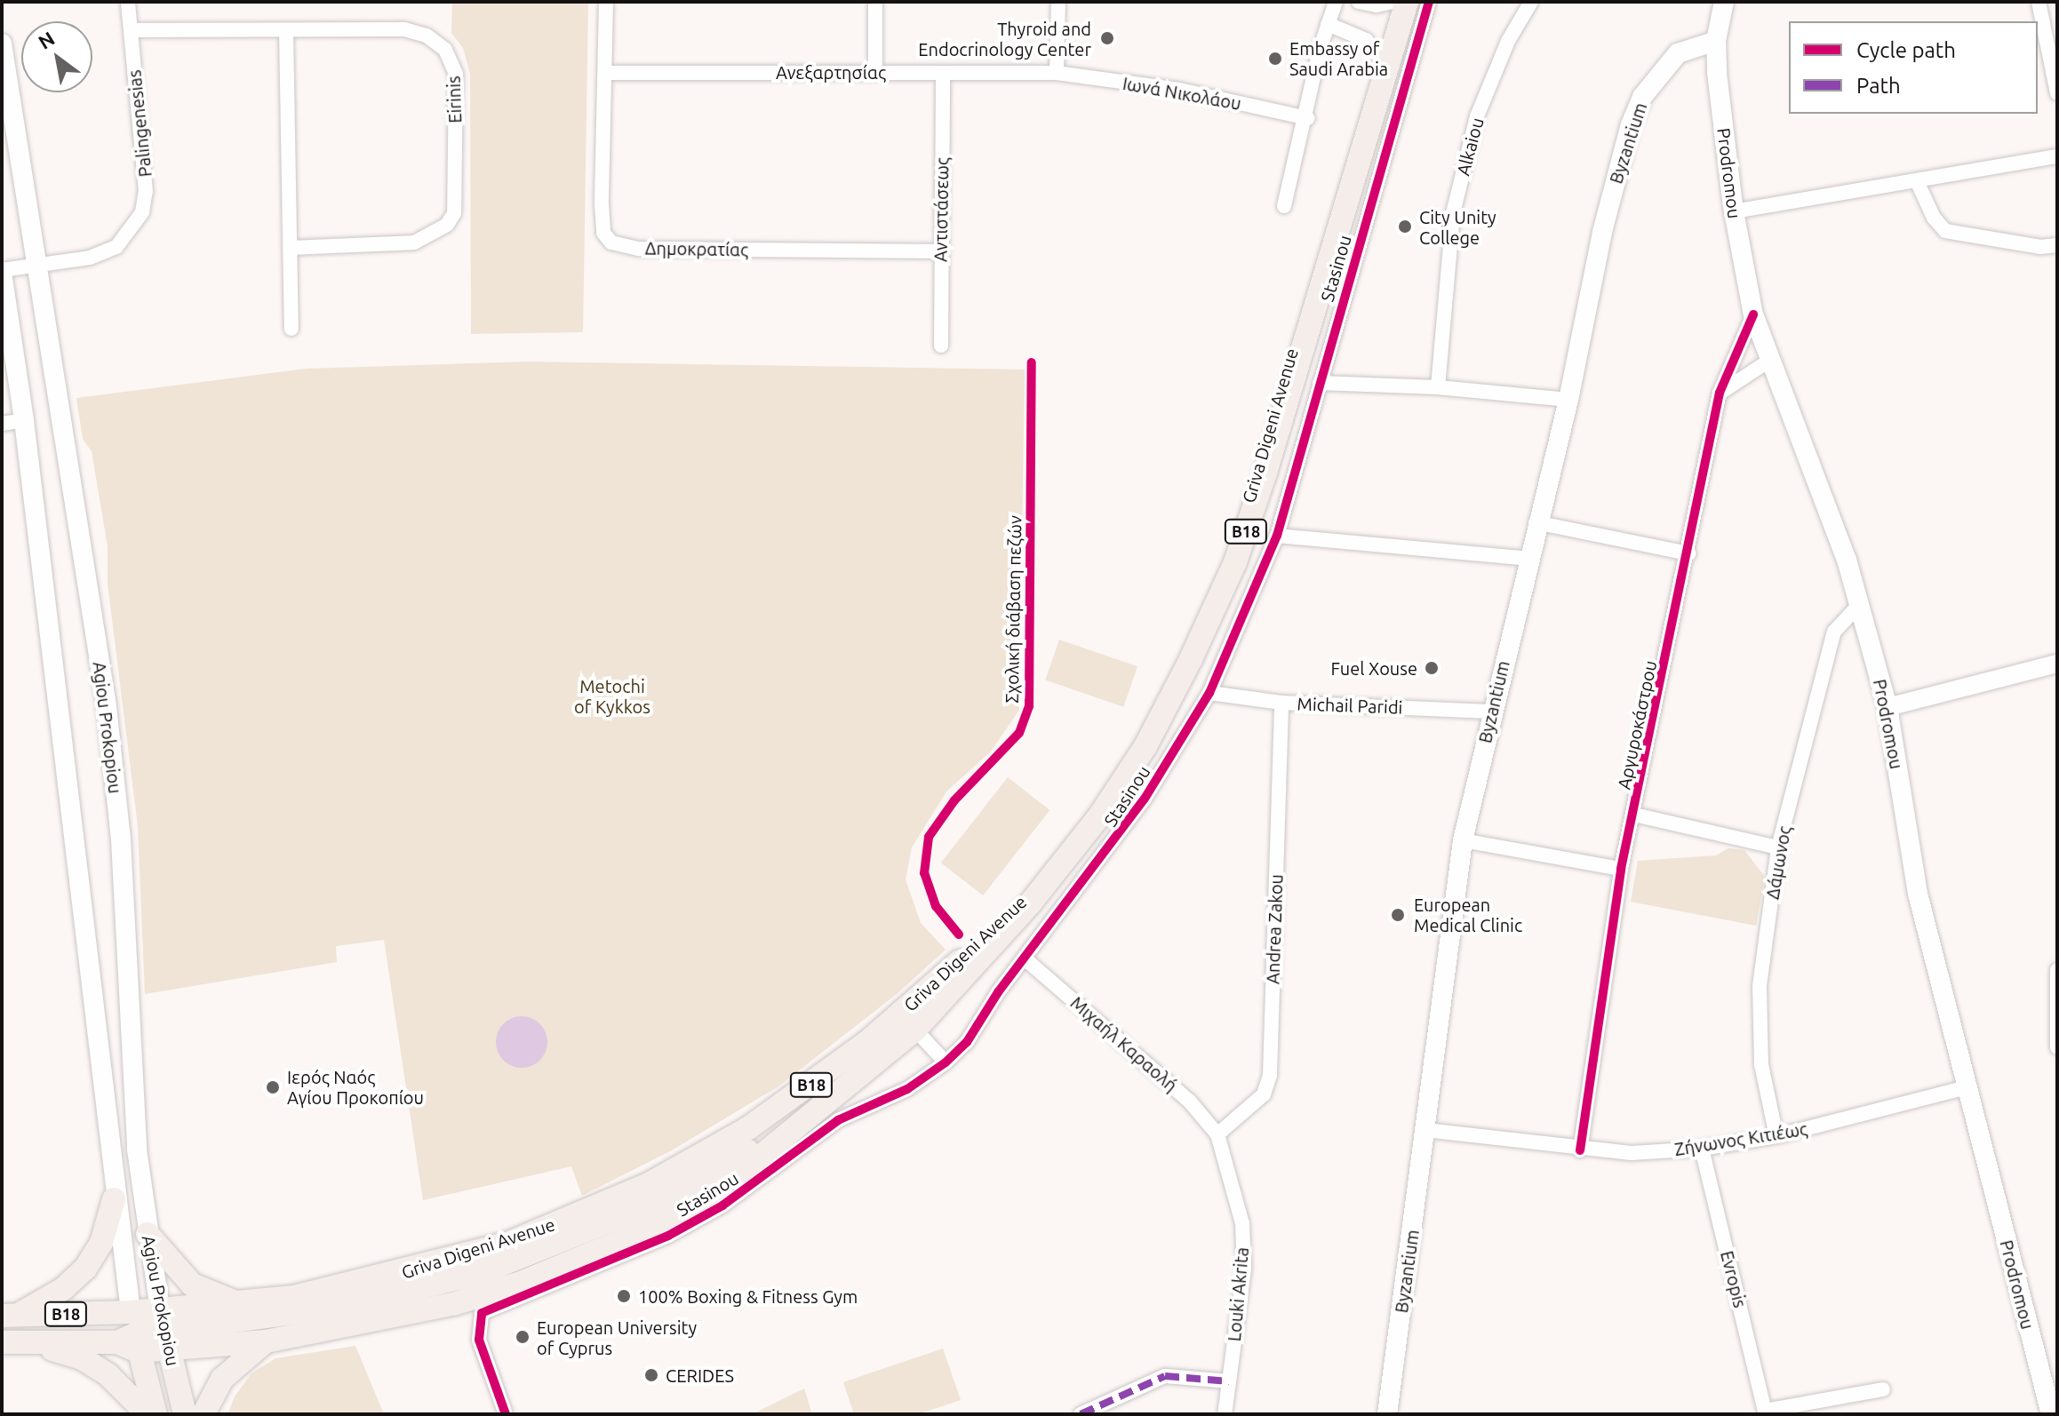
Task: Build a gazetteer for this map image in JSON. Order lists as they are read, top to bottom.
{
  "streets": {
    "main road": [
      "Byzantium",
      "Prodromou",
      "Griva Digeni Avenue",
      "B18",
      "Agiou Prokopiou"
    ],
    "street": [
      "Ανεξαρτησίας",
      "Ιωνά Νικολάου",
      "Eirinis",
      "Palingenesias",
      "Alkaiou",
      "Αντιστάσεως",
      "Δημοκρατίας",
      "Stasinou",
      "Michail Paridi",
      "Αργυροκάστρου",
      "Δάμωνος",
      "Andrea Zakou",
      "Μιχαήλ Καραολή",
      "Ζήνωνος Κιτιέως",
      "Evropis",
      "Louki Akrita"
    ],
    "cycle path": ["Σχολική διάβαση πεζών"]
  },
  "crossings": [
    ["Ανεξαρτησίας", "Ιωνά Νικολάου"],
    ["Ανεξαρτησίας", "Αντιστάσεως"],
    ["Ανεξαρτησίας", "Δημοκρατίας"],
    ["Eirinis", "Palingenesias"],
    ["Palingenesias", "Agiou Prokopiou"],
    ["Byzantium", "Prodromou"],
    ["Byzantium", "Michail Paridi"],
    ["Byzantium", "Ζήνωνος Κιτιέως"],
    ["Prodromou", "Αργυροκάστρου"],
    ["Prodromou", "Δάμωνος"],
    ["Prodromou", "Ζήνωνος Κιτιέως"],
    ["Αντιστάσεως", "Δημοκρατίας"],
    ["Stasinou", "Michail Paridi"],
    ["Stasinou", "Μιχαήλ Καραολή"],
    ["Griva Digeni Avenue", "Agiou Prokopiou"],
    ["Michail Paridi", "Andrea Zakou"],
    ["Αργυροκάστρου", "Ζήνωνος Κιτιέως"],
    ["Δάμωνος", "Ζήνωνος Κιτιέως"],
    ["Andrea Zakou", "Μιχαήλ Καραολή"],
    ["Andrea Zakou", "Louki Akrita"],
    ["Μιχαήλ Καραολή", "Louki Akrita"],
    ["Ζήνωνος Κιτιέως", "Evropis"]
  ],
  "parks": ["Metochi of Kykkos"],
  "places": [
    "Thyroid and Endocrinology Center",
    "Embassy of Saudi Arabia",
    "City Unity College",
    "Fuel Xouse",
    "European Medical Clinic",
    "Ιερός Ναός Αγίου Προκοπίου",
    "100% Boxing & Fitness Gym",
    "European University of Cyprus",
    "CERIDES"
  ],
  "legend": ["Cycle path", "Path"],
  "north": "top left"
}
